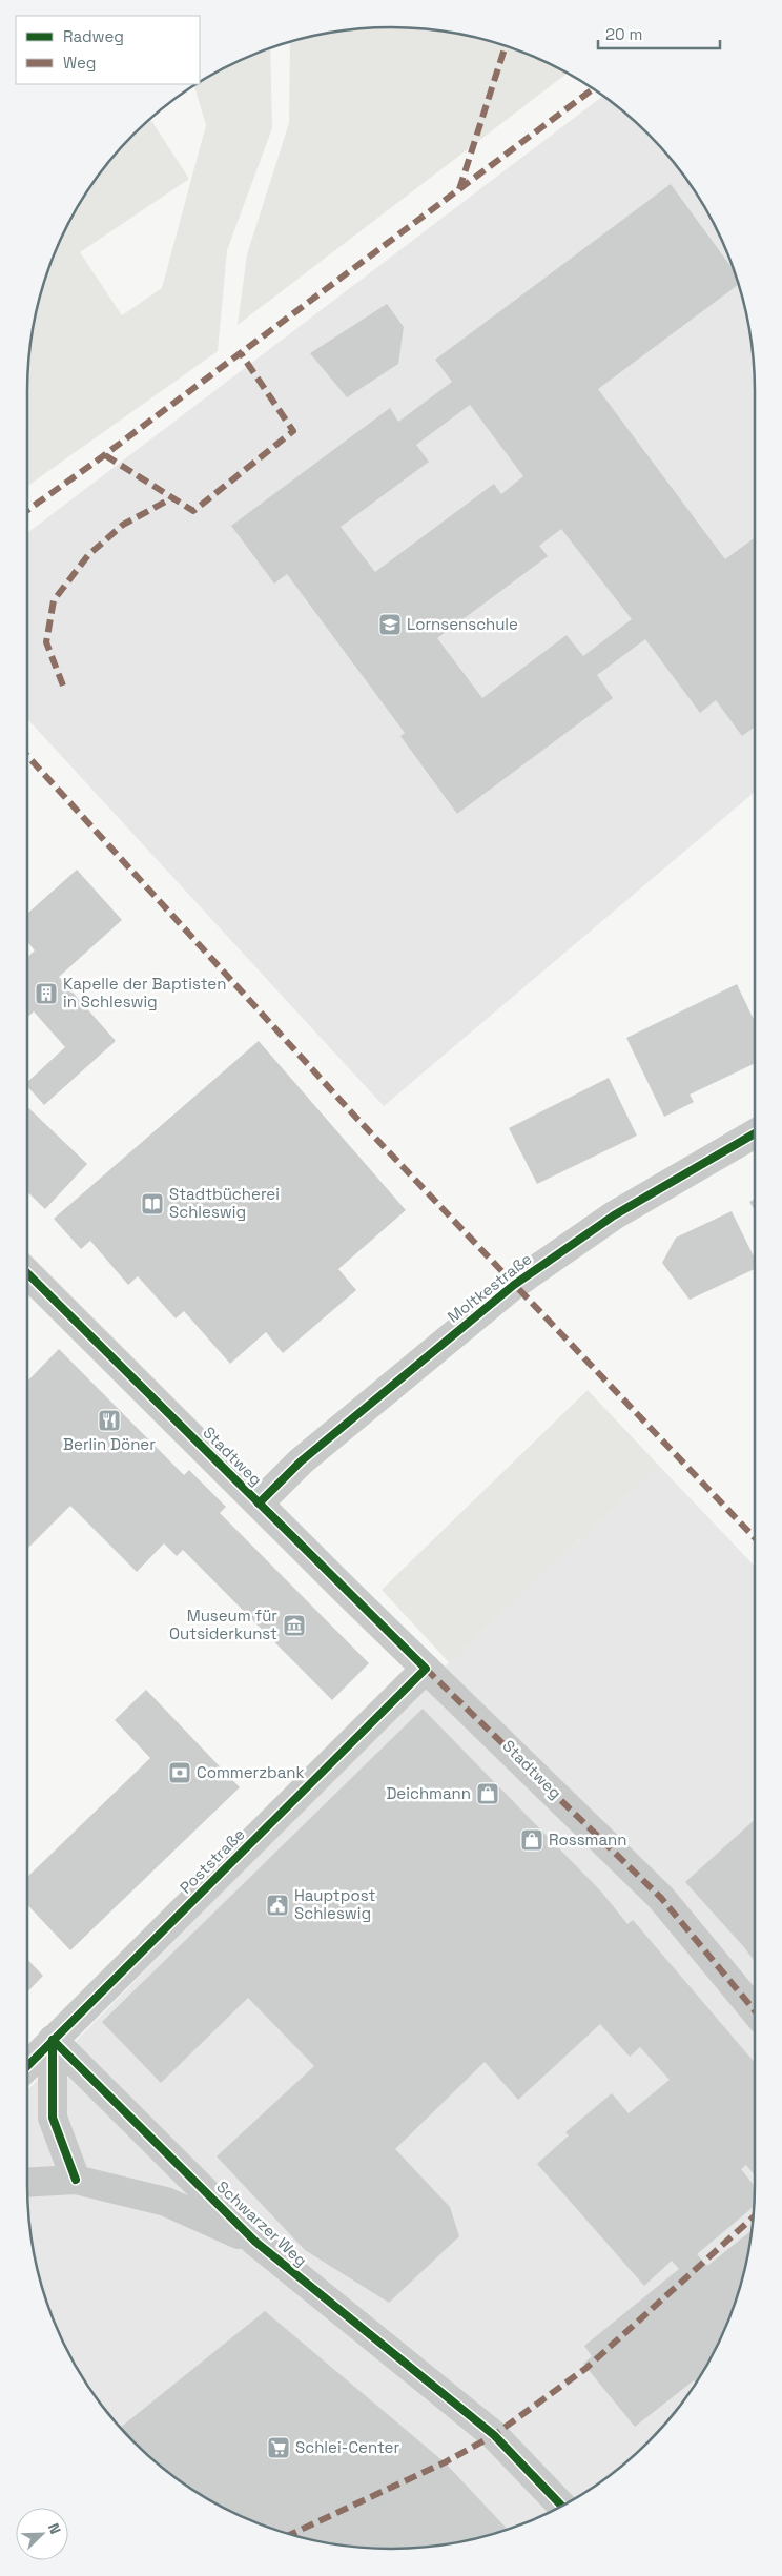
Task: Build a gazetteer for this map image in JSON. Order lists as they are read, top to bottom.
{
  "streets": {
    "street": [
      "Moltkestraße",
      "Stadtweg",
      "Poststraße",
      "Schwarzer Weg"
    ]
  },
  "crossings": [
    ["Moltkestraße", "Stadtweg"],
    ["Stadtweg", "Poststraße"],
    ["Poststraße", "Schwarzer Weg"]
  ],
  "places": {
    "school or university": ["Lornsenschule"],
    "building": ["Kapelle der Baptisten in Schleswig"],
    "library": ["Stadtbücherei Schleswig"],
    "restaurant": ["Berlin Döner"],
    "museum": ["Museum für Outsiderkunst"],
    "bank": ["Commerzbank"],
    "shop": ["Deichmann", "Rossmann"],
    "public building": ["Hauptpost Schleswig"],
    "supermarket": ["Schlei-Center"]
  },
  "legend": ["Radweg", "Weg"],
  "scale_bar": "20 m",
  "north": "top right"
}
